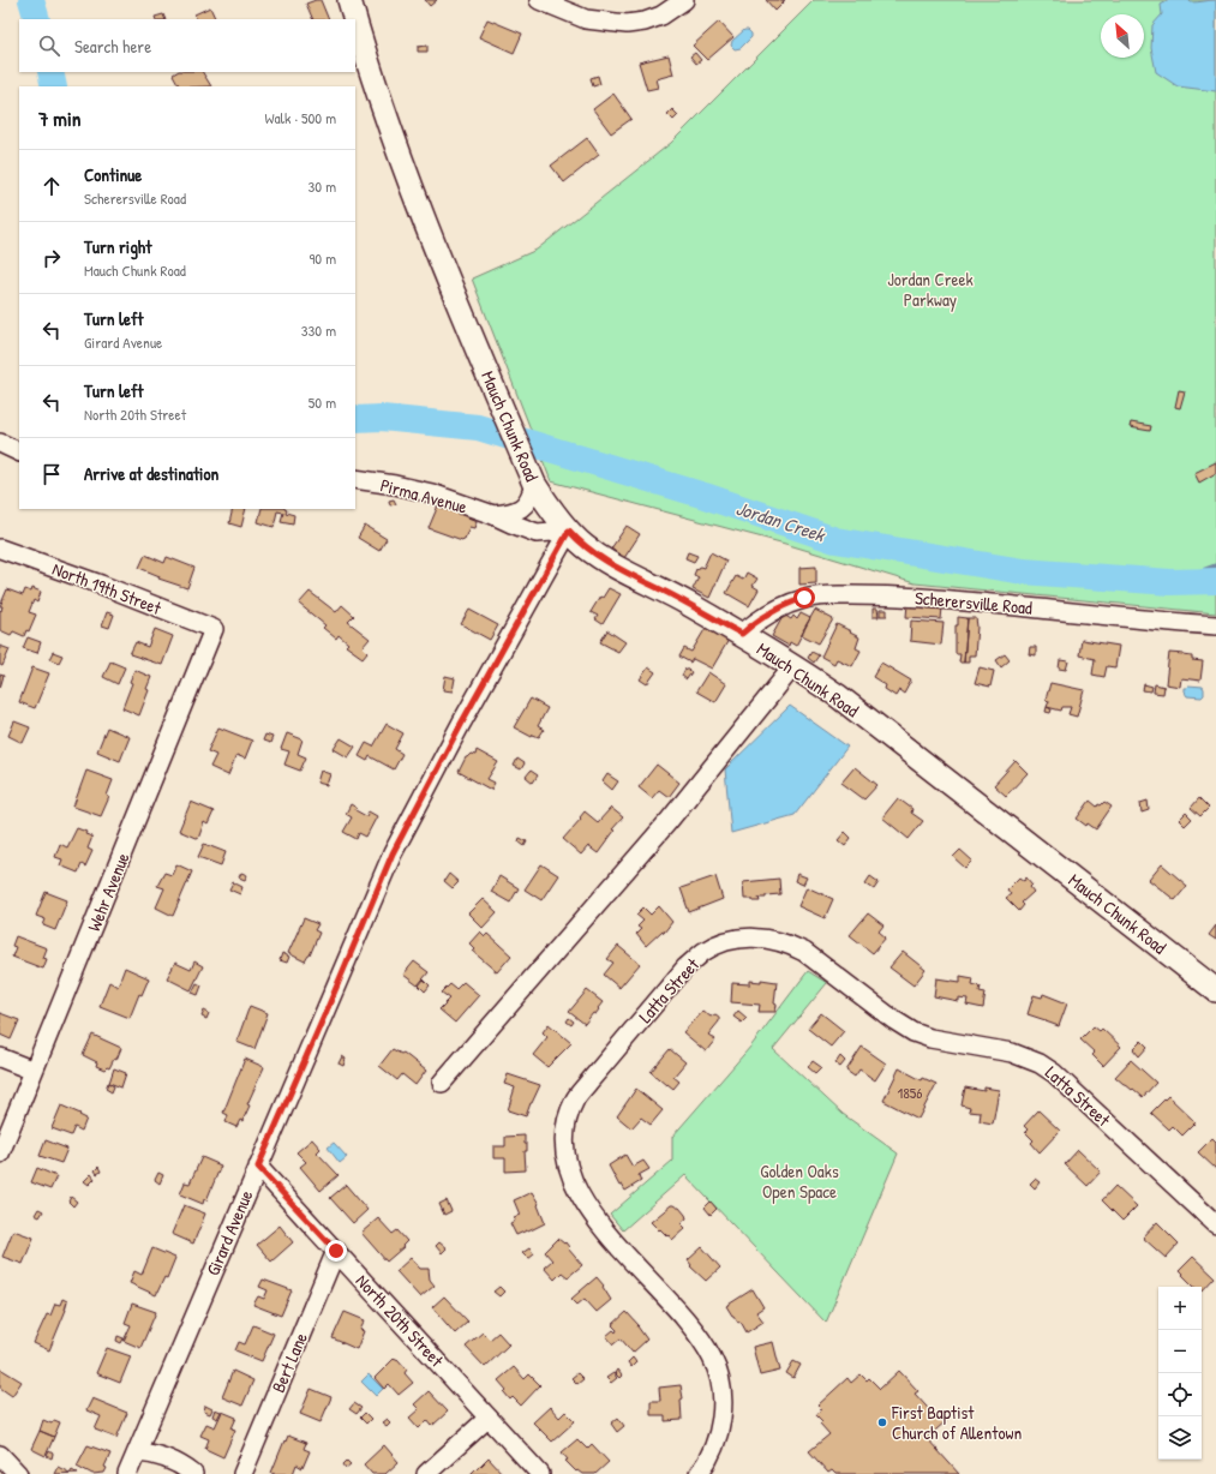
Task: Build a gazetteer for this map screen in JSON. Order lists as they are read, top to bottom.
{
  "streets": {
    "main road": ["Mauch Chunk Road"],
    "street": [
      "Pirma Avenue",
      "North 19th Street",
      "Scherersville Road",
      "Wehr Avenue",
      "Latta Street",
      "Girard Avenue",
      "North 20th Street",
      "Bert Lane"
    ]
  },
  "crossings": [
    ["Mauch Chunk Road", "Pirma Avenue"],
    ["Mauch Chunk Road", "Scherersville Road"],
    ["Mauch Chunk Road", "Girard Avenue"],
    ["Pirma Avenue", "Girard Avenue"],
    ["North 19th Street", "Wehr Avenue"],
    ["Girard Avenue", "North 20th Street"],
    ["North 20th Street", "Bert Lane"]
  ],
  "water": ["Jordan Creek"],
  "parks": ["Jordan Creek Parkway", "Golden Oaks Open Space"],
  "places": ["First Baptist Church of Allentown"],
  "house_numbers": ["1856"],
  "north": "top left",
  "page": {
    "search": "Search here",
    "heading": ["7 min", "Walk · 500 m"],
    "list": [
      ["Continue", "Scherersville Road", "30 m"],
      ["Turn right", "Mauch Chunk Road", "90 m"],
      ["Turn left", "Girard Avenue", "330 m"],
      ["Turn left", "North 20th Street", "50 m"],
      "Arrive at destination"
    ],
    "map_buttons": ["+", "−"]
  }
}
